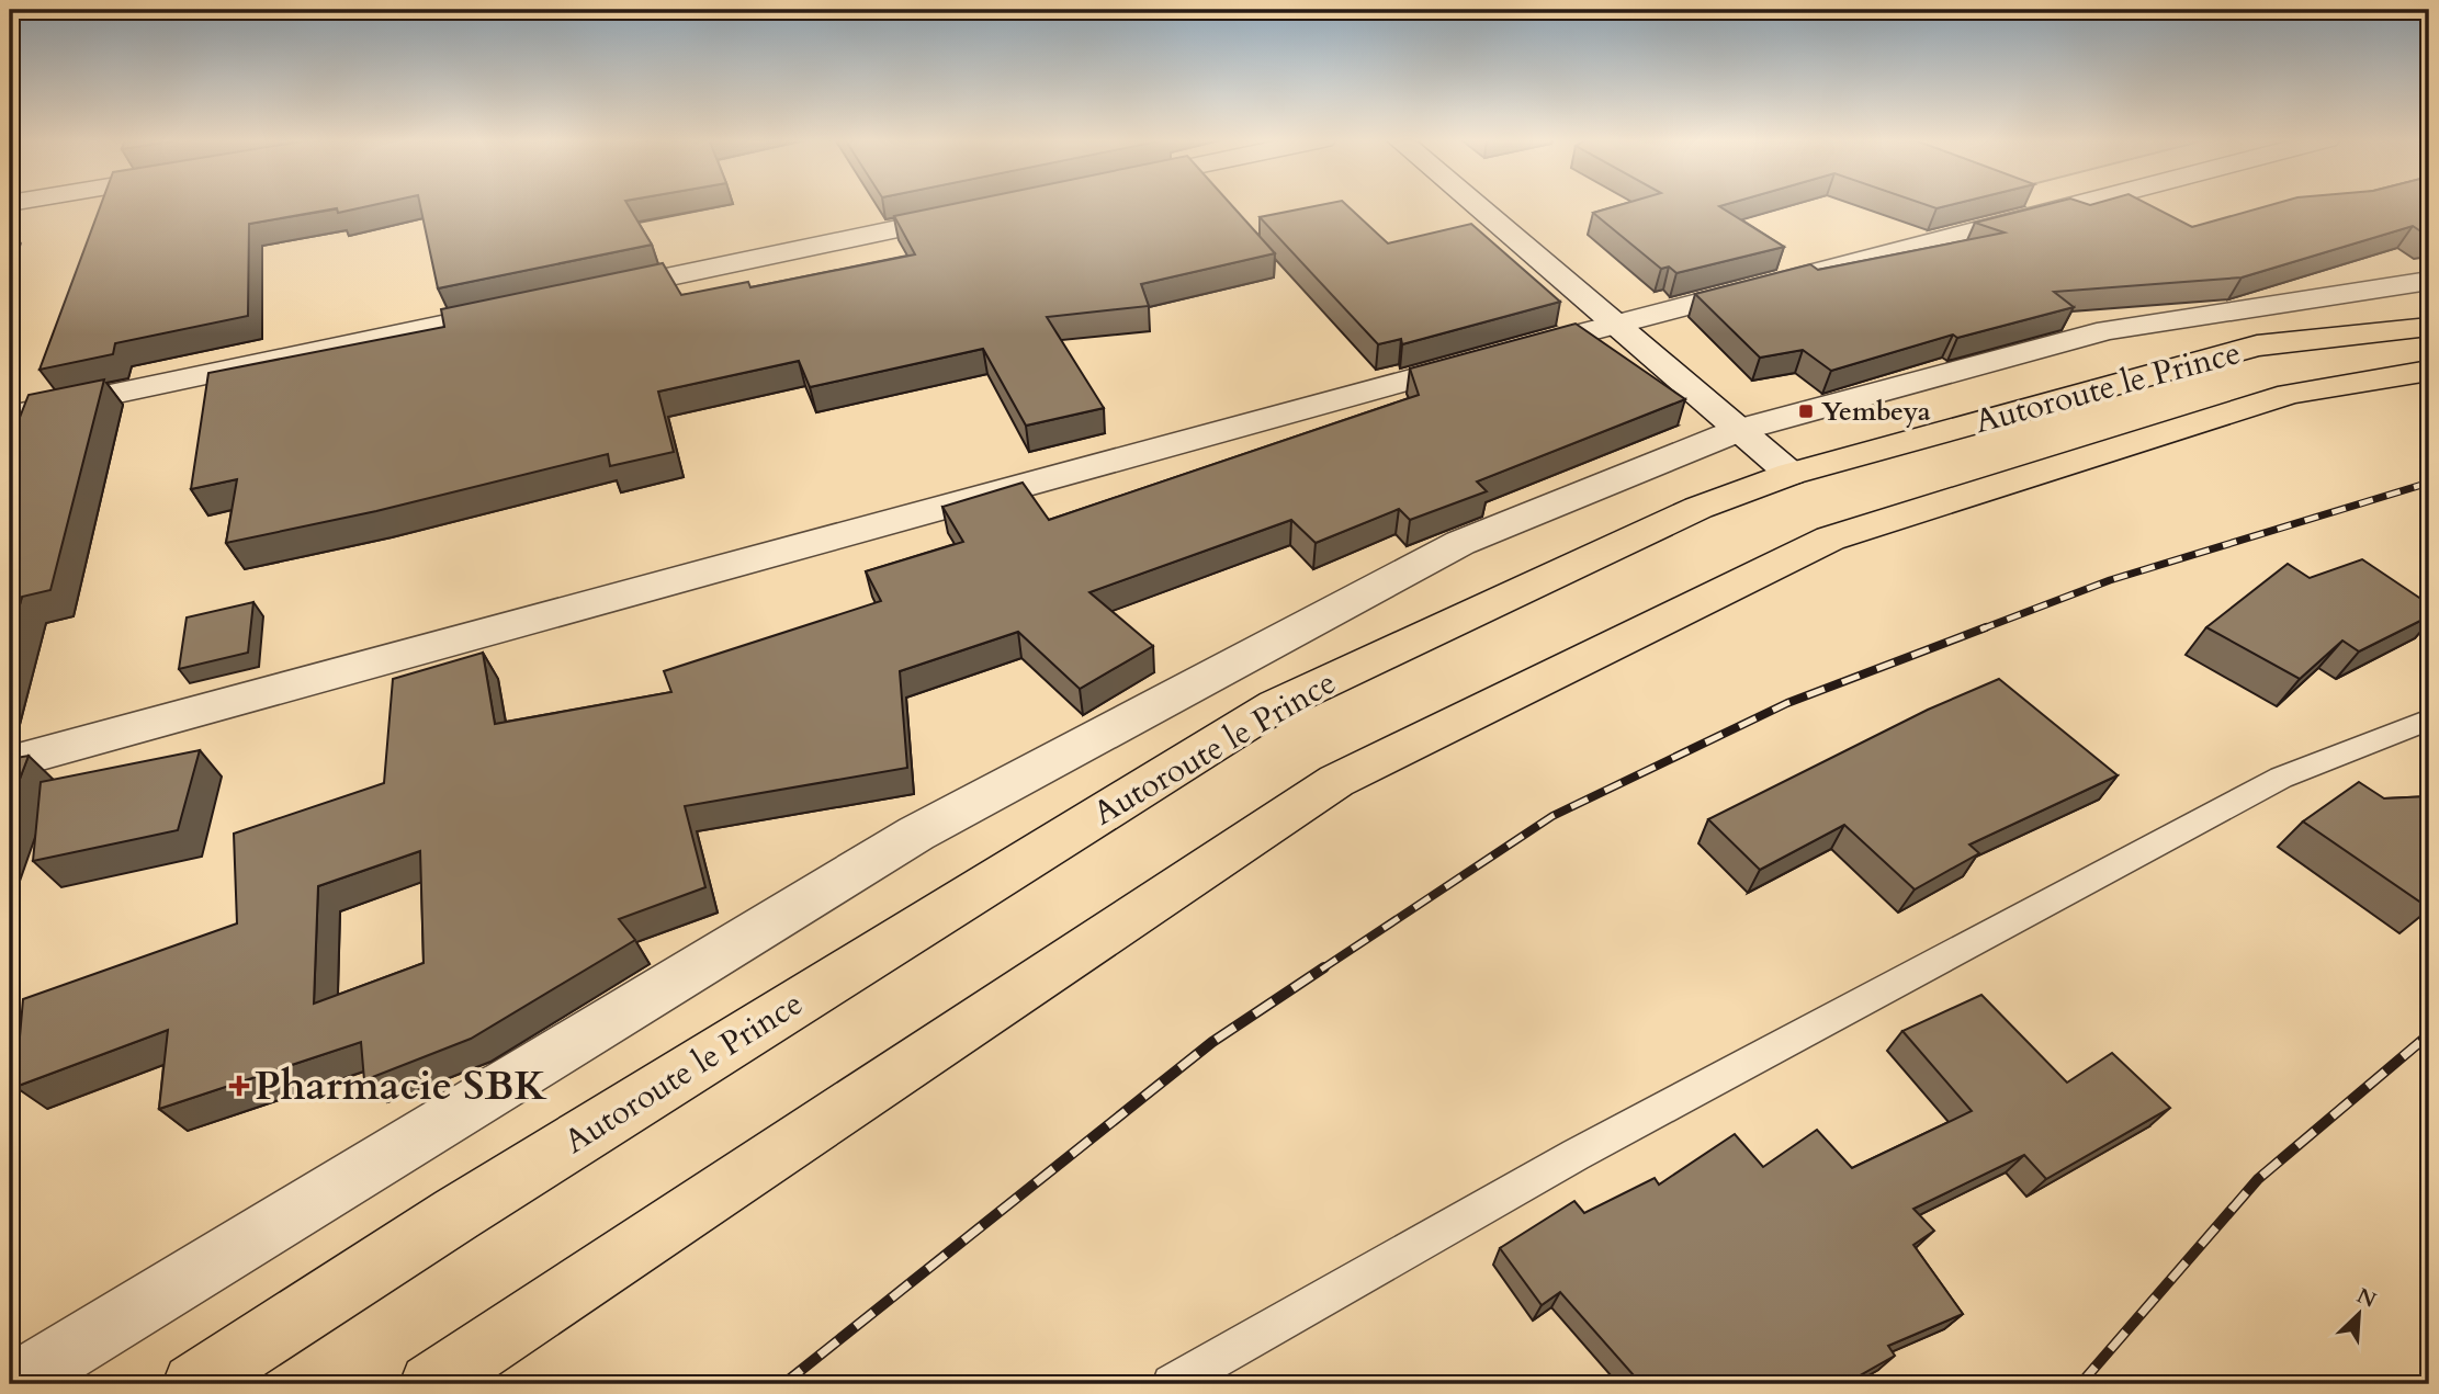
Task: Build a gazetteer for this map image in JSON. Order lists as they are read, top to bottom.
{
  "streets": {
    "main road": ["Autoroute le Prince"]
  },
  "places": {
    "transit": ["Yembeya"],
    "health": ["Pharmacie SBK"]
  },
  "north": "top right"
}
